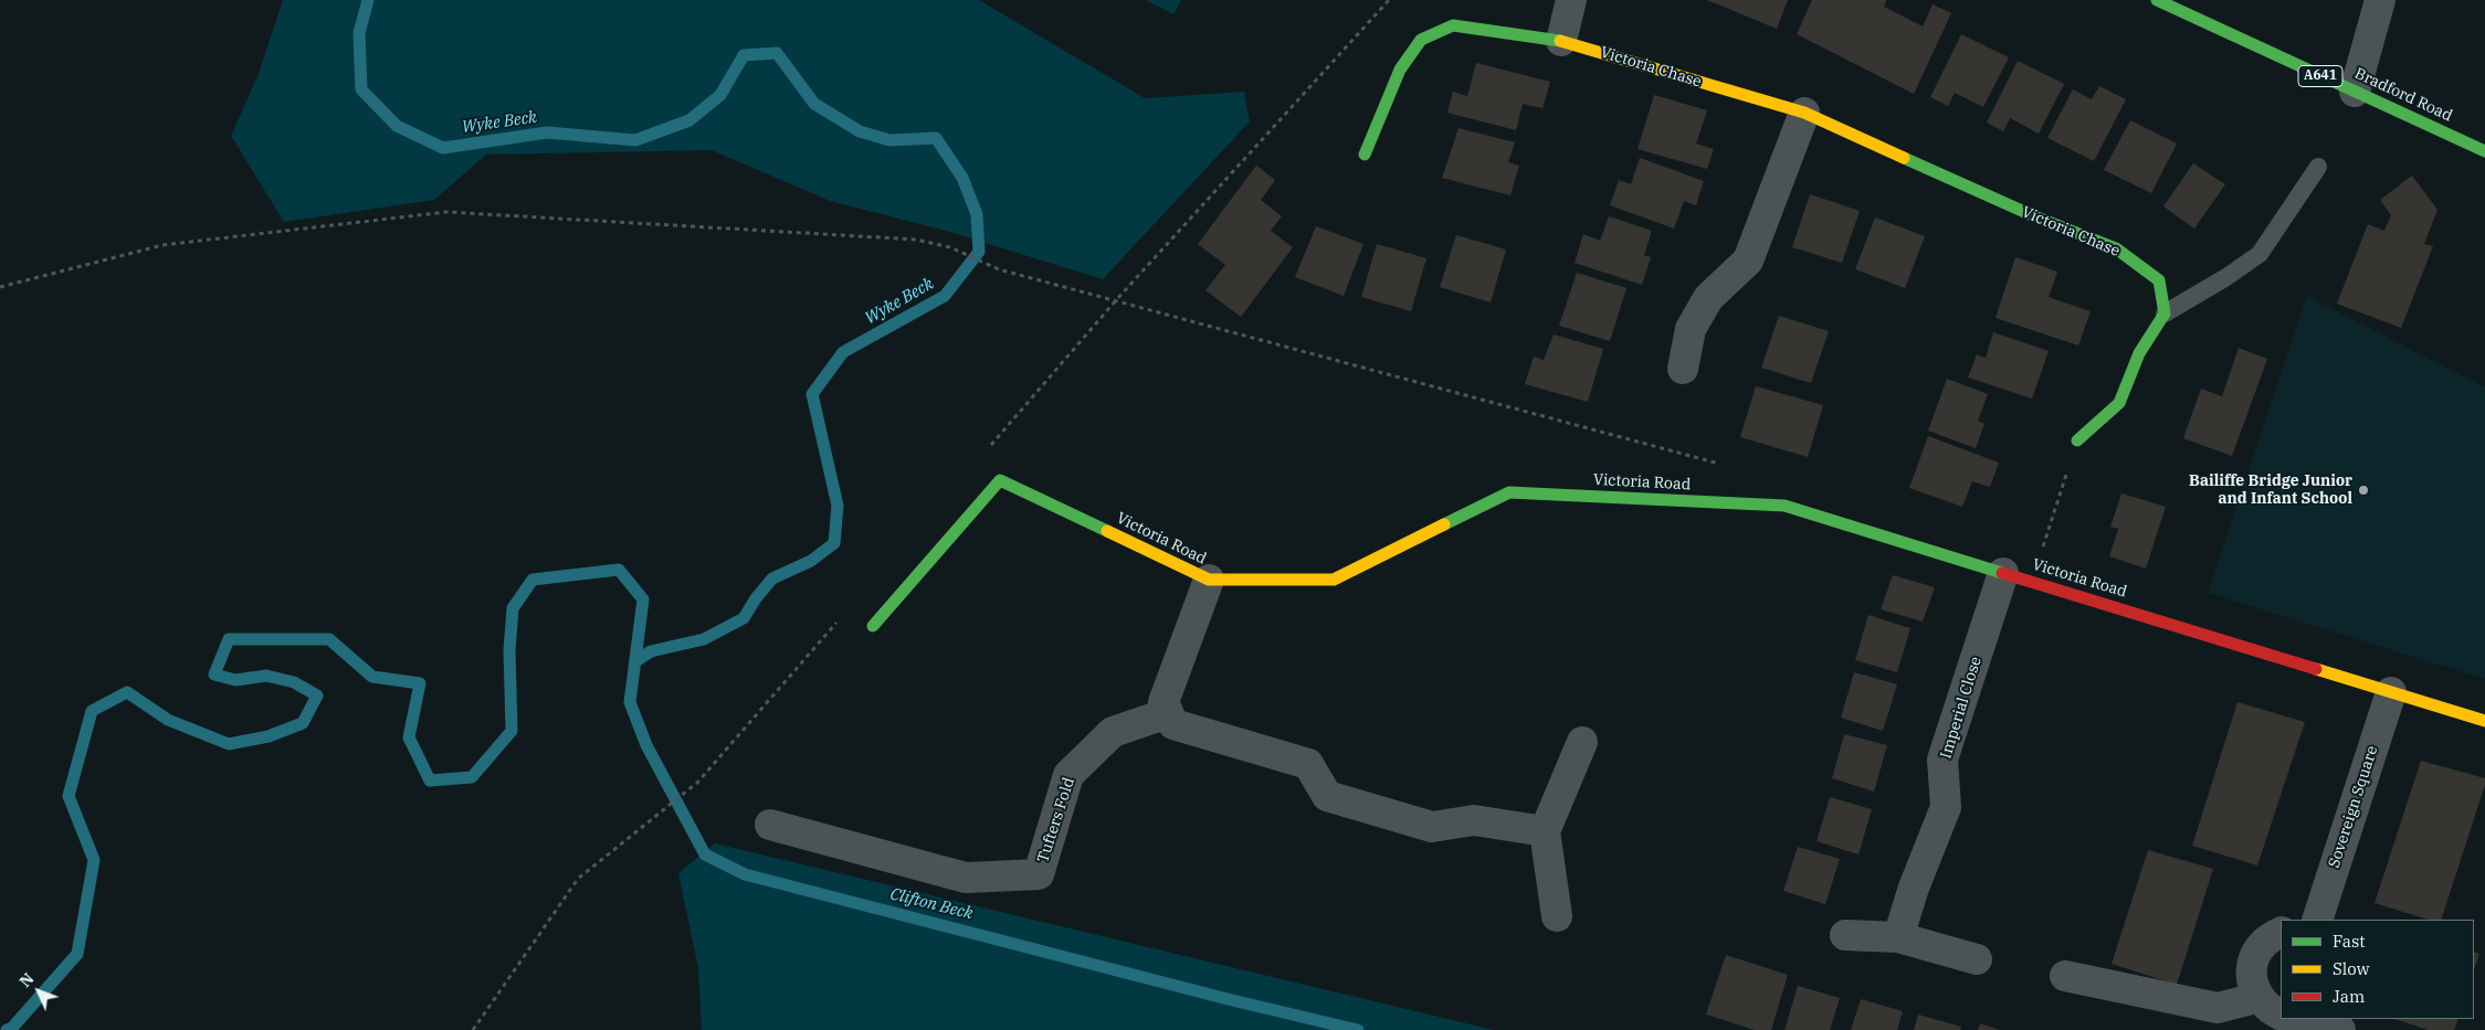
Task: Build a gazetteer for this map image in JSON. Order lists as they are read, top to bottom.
{
  "streets": {
    "street": [
      "Victoria Chase",
      "A641",
      "Bradford Road",
      "Victoria Road",
      "Imperial Close",
      "Sovereign Square",
      "Tufters Fold"
    ]
  },
  "crossings": [
    ["Victoria Road", "Imperial Close"],
    ["Victoria Road", "Sovereign Square"]
  ],
  "water": ["Wyke Beck", "Clifton Beck"],
  "places": ["Bailiffe Bridge Junior and Infant School"],
  "legend": ["Fast", "Slow", "Jam"],
  "north": "top left"
}
